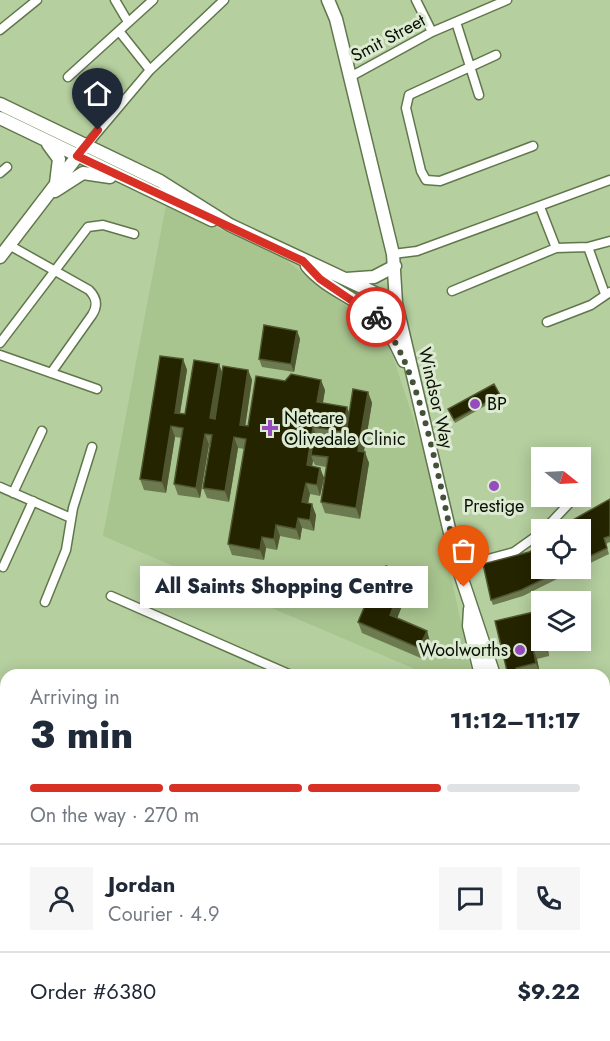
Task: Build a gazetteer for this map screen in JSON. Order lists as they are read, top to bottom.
{
  "streets": {
    "street": ["Smit Street", "Windsor Way"]
  },
  "crossings": [
    ["Smit Street", "Windsor Way"]
  ],
  "places": {
    "other": [
      "BP",
      "Prestige",
      "All Saints Shopping Centre",
      "Woolworths"
    ],
    "health": ["Netcare Olivedale Clinic"]
  },
  "north": "right",
  "page": {
    "bubble": "All Saints Shopping Centre",
    "heading": ["3 min", "Arriving in", "11:12–11:17"],
    "panel": [
      "Jordan",
      "Courier · 4.9",
      "Order #6380",
      "$9.22"
    ],
    "bar": "On the way · 270 m"
  }
}
